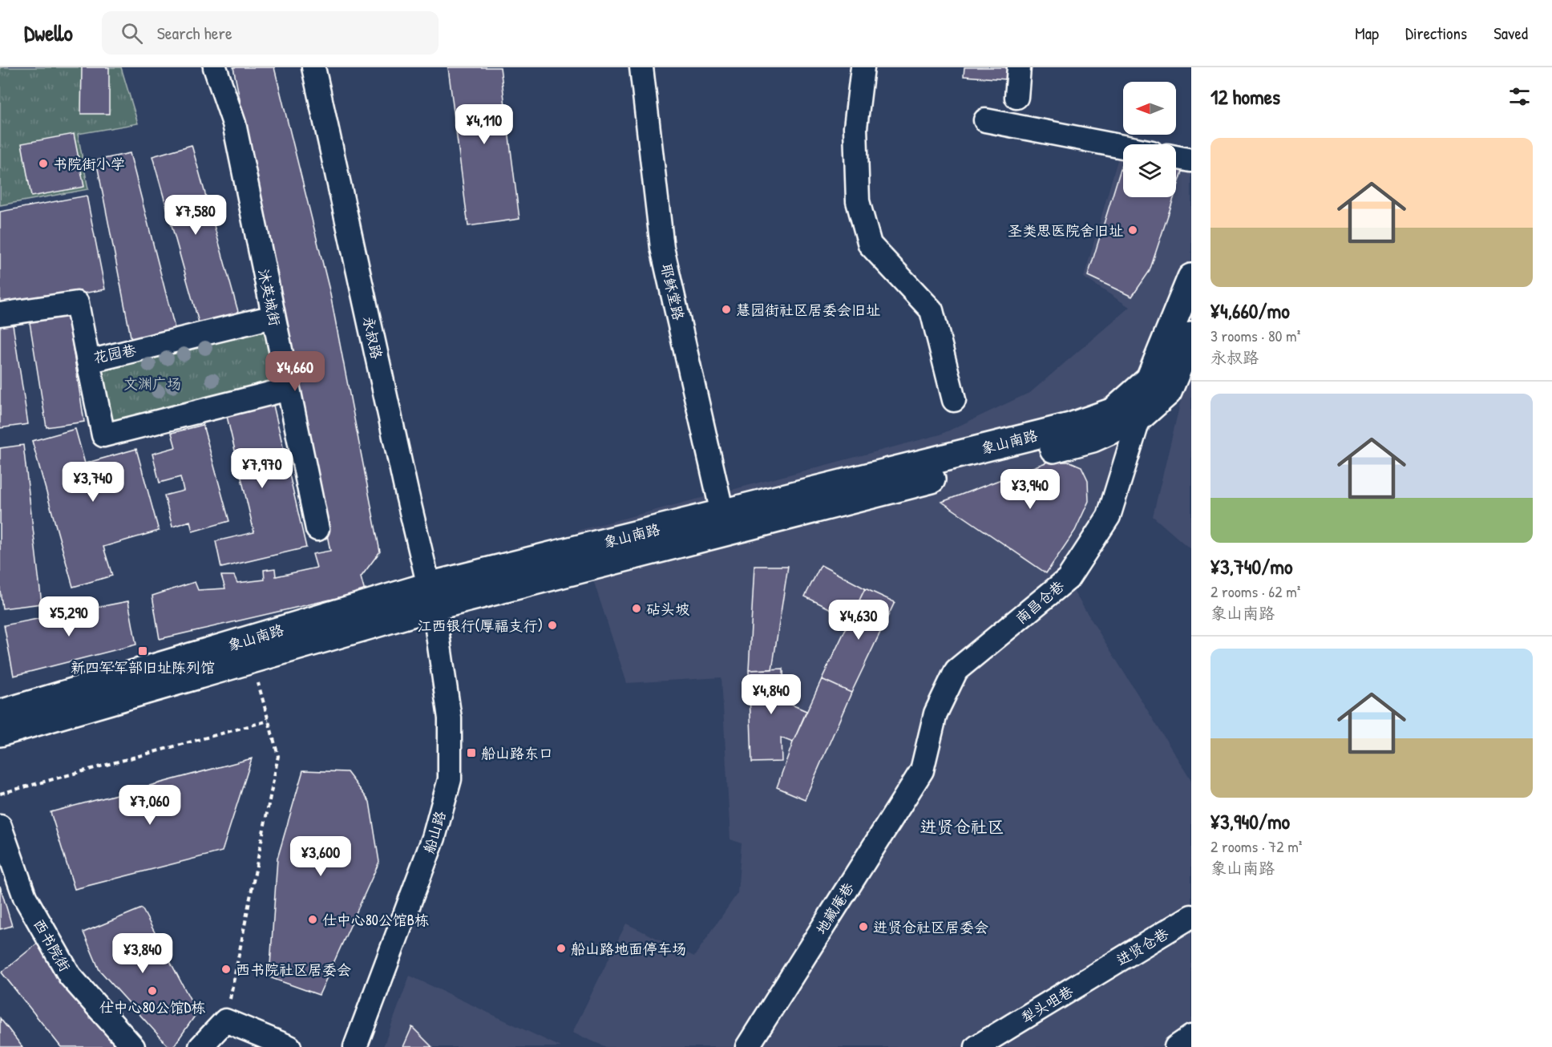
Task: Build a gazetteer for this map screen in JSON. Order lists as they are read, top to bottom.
{
  "streets": {
    "main road": ["象山南路"],
    "street": [
      "耶稣堂路",
      "沐英城街",
      "永叔路",
      "花园巷",
      "南昌仓巷",
      "船山路",
      "地藏庵巷",
      "西书院街",
      "进贤仓巷",
      "犁头咀巷"
    ]
  },
  "crossings": [
    ["耶稣堂路", "象山南路"],
    ["沐英城街", "花园巷"],
    ["永叔路", "象山南路"],
    ["永叔路", "船山路"],
    ["象山南路", "南昌仓巷"],
    ["象山南路", "船山路"],
    ["南昌仓巷", "地藏庵巷"],
    ["进贤仓巷", "犁头咀巷"]
  ],
  "districts": ["进贤仓社区"],
  "parks": ["文渊广场"],
  "places": {
    "other": [
      "书院街小学",
      "圣类思医院舍旧址",
      "慧园街社区居委会旧址",
      "砧头坡",
      "江西银行(厚福支行)",
      "仕中心80公馆B栋",
      "进贤仓社区居委会",
      "船山路地面停车场",
      "西书院社区居委会",
      "仕中心80公馆D栋"
    ],
    "transit": ["新四军军部旧址陈列馆", "船山路东口"]
  },
  "north": "left",
  "page": {
    "header": "Dwello",
    "search": "Search here",
    "nav": ["Map", "Directions", "Saved"],
    "heading": "12 homes",
    "price": [
      "¥4,110",
      "¥7,580",
      "¥4,660",
      "¥7,970",
      "¥3,740",
      "¥3,940",
      "¥5,290",
      "¥4,630",
      "¥4,840",
      "¥7,060",
      "¥3,600",
      "¥3,840"
    ],
    "list": [
      {
        "name": "¥4,660/mo",
        "note": "3 rooms · 80 m² · 永叔路"
      },
      {
        "name": "¥3,740/mo",
        "note": "2 rooms · 62 m² · 象山南路"
      },
      {
        "name": "¥3,940/mo",
        "note": "2 rooms · 72 m² · 象山南路"
      }
    ]
  }
}
